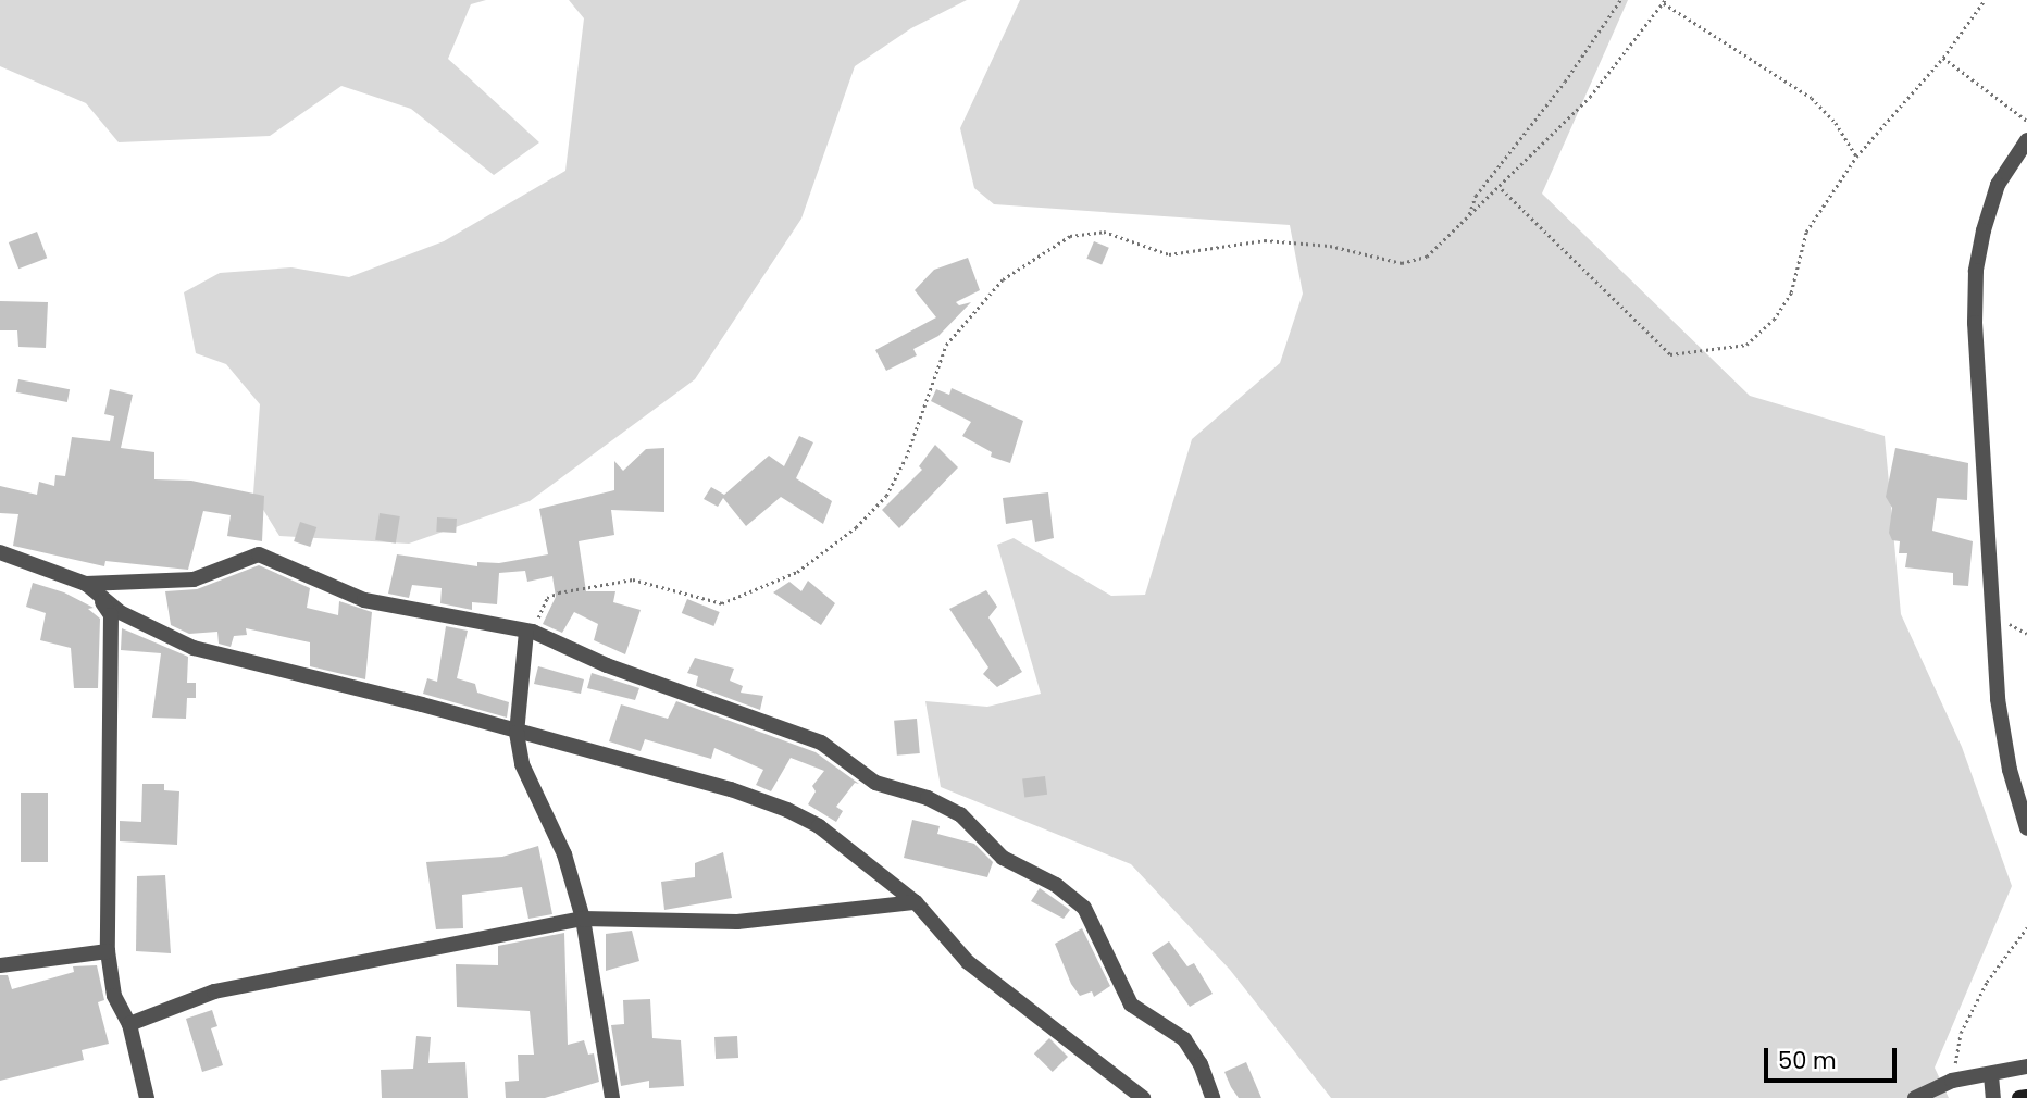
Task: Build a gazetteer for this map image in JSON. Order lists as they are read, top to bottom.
{
  "scale_bar": "50 m"
}
